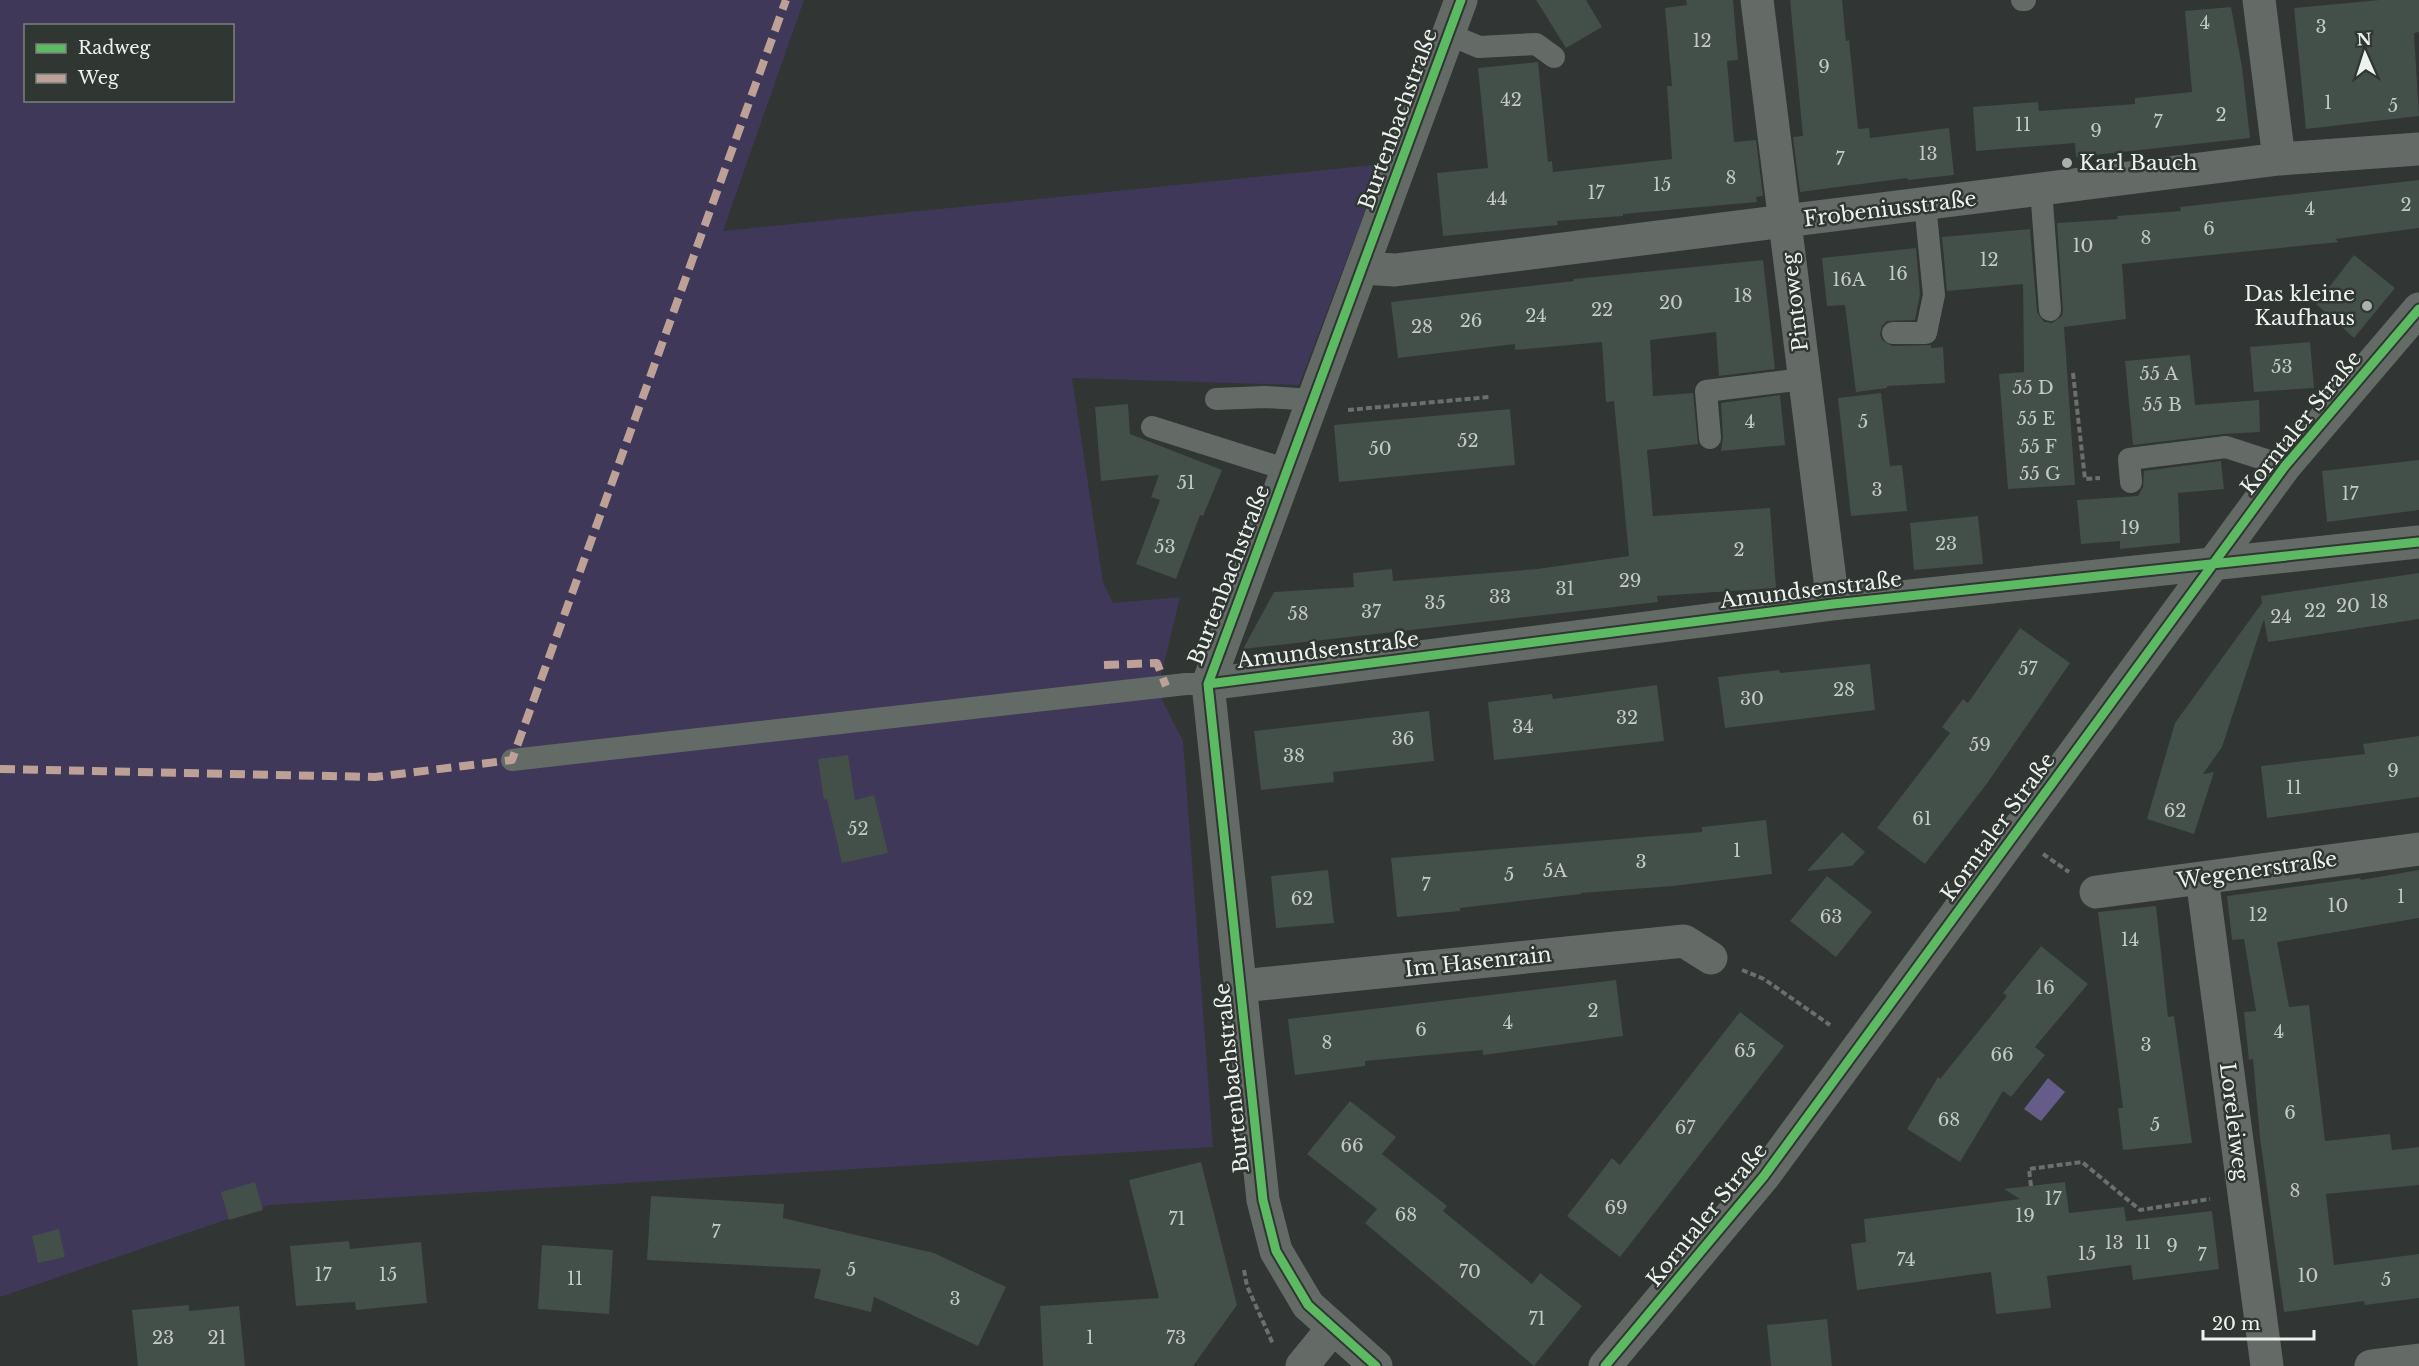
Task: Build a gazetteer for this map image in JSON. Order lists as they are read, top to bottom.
{
  "streets": {
    "street": [
      "Burtenbachstraße",
      "Frobeniusstraße",
      "Pintoweg",
      "Korntaler Straße",
      "Amundsenstraße",
      "Wegenerstraße",
      "Im Hasenrain",
      "Loreleiweg"
    ]
  },
  "crossings": [
    ["Burtenbachstraße", "Frobeniusstraße"],
    ["Burtenbachstraße", "Amundsenstraße"],
    ["Burtenbachstraße", "Im Hasenrain"],
    ["Frobeniusstraße", "Pintoweg"],
    ["Pintoweg", "Amundsenstraße"],
    ["Korntaler Straße", "Amundsenstraße"],
    ["Wegenerstraße", "Loreleiweg"]
  ],
  "places": ["Karl Bauch", "Das kleine Kaufhaus"],
  "house_numbers": [
    "4",
    "3",
    "12",
    "9",
    "42",
    "1",
    "5",
    "2",
    "7",
    "11",
    "9",
    "13",
    "7",
    "8",
    "15",
    "17",
    "44",
    "2",
    "4",
    "6",
    "8",
    "10",
    "12",
    "16",
    "16A",
    "18",
    "20",
    "22",
    "24",
    "26",
    "28",
    "53",
    "55 A",
    "55 D",
    "55 B",
    "55 E",
    "4",
    "5",
    "52",
    "55 F",
    "50",
    "55 G",
    "51",
    "3",
    "17",
    "19",
    "23",
    "53",
    "2",
    "29",
    "31",
    "33",
    "18",
    "35",
    "20",
    "22",
    "37",
    "58",
    "24",
    "57",
    "28",
    "30",
    "32",
    "34",
    "36",
    "59",
    "38",
    "9",
    "11",
    "62",
    "61",
    "52",
    "1",
    "3",
    "5A",
    "5",
    "7",
    "1",
    "62",
    "10",
    "12",
    "63",
    "14",
    "16",
    "2",
    "4",
    "6",
    "4",
    "8",
    "3",
    "65",
    "66",
    "6",
    "68",
    "5",
    "67",
    "66",
    "8",
    "17",
    "69",
    "68",
    "19",
    "71",
    "7",
    "13",
    "11",
    "9",
    "15",
    "7",
    "74",
    "5",
    "70",
    "17",
    "15",
    "10",
    "11",
    "5",
    "3",
    "71",
    "23",
    "21",
    "1",
    "73"
  ],
  "legend": ["Radweg", "Weg"],
  "scale_bar": "20 m",
  "north": "top"
}
